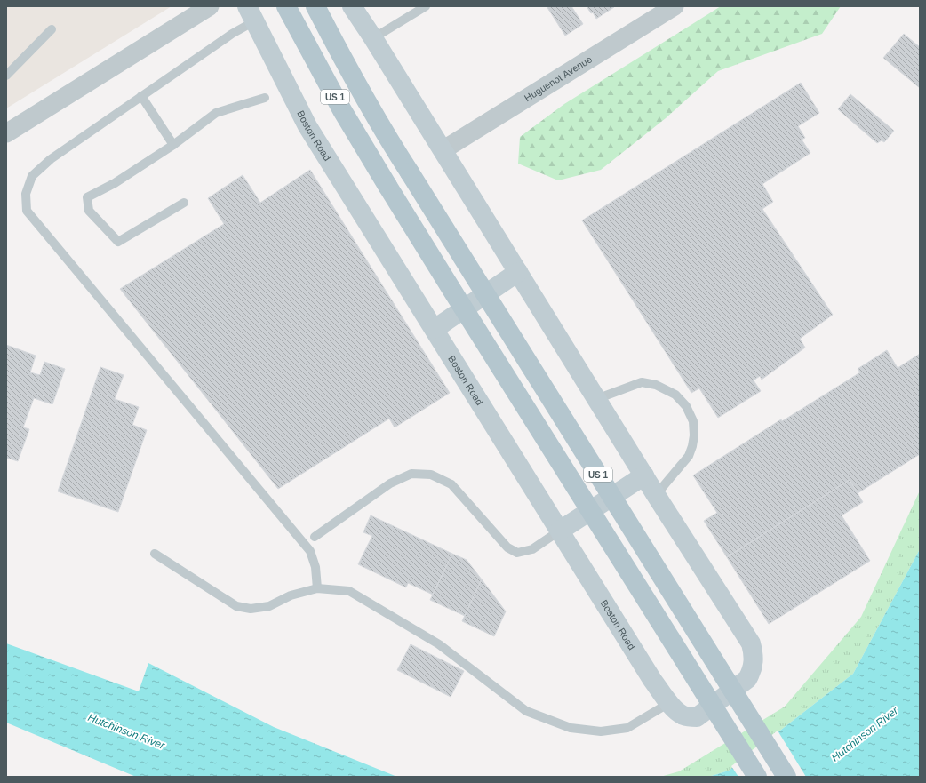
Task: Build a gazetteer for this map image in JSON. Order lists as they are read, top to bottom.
{
  "streets": {
    "main road": ["US 1"],
    "street": ["Huguenot Avenue", "Boston Road"]
  },
  "crossings": [
    ["Huguenot Avenue", "Boston Road"]
  ],
  "water": ["Hutchinson River"]
}
